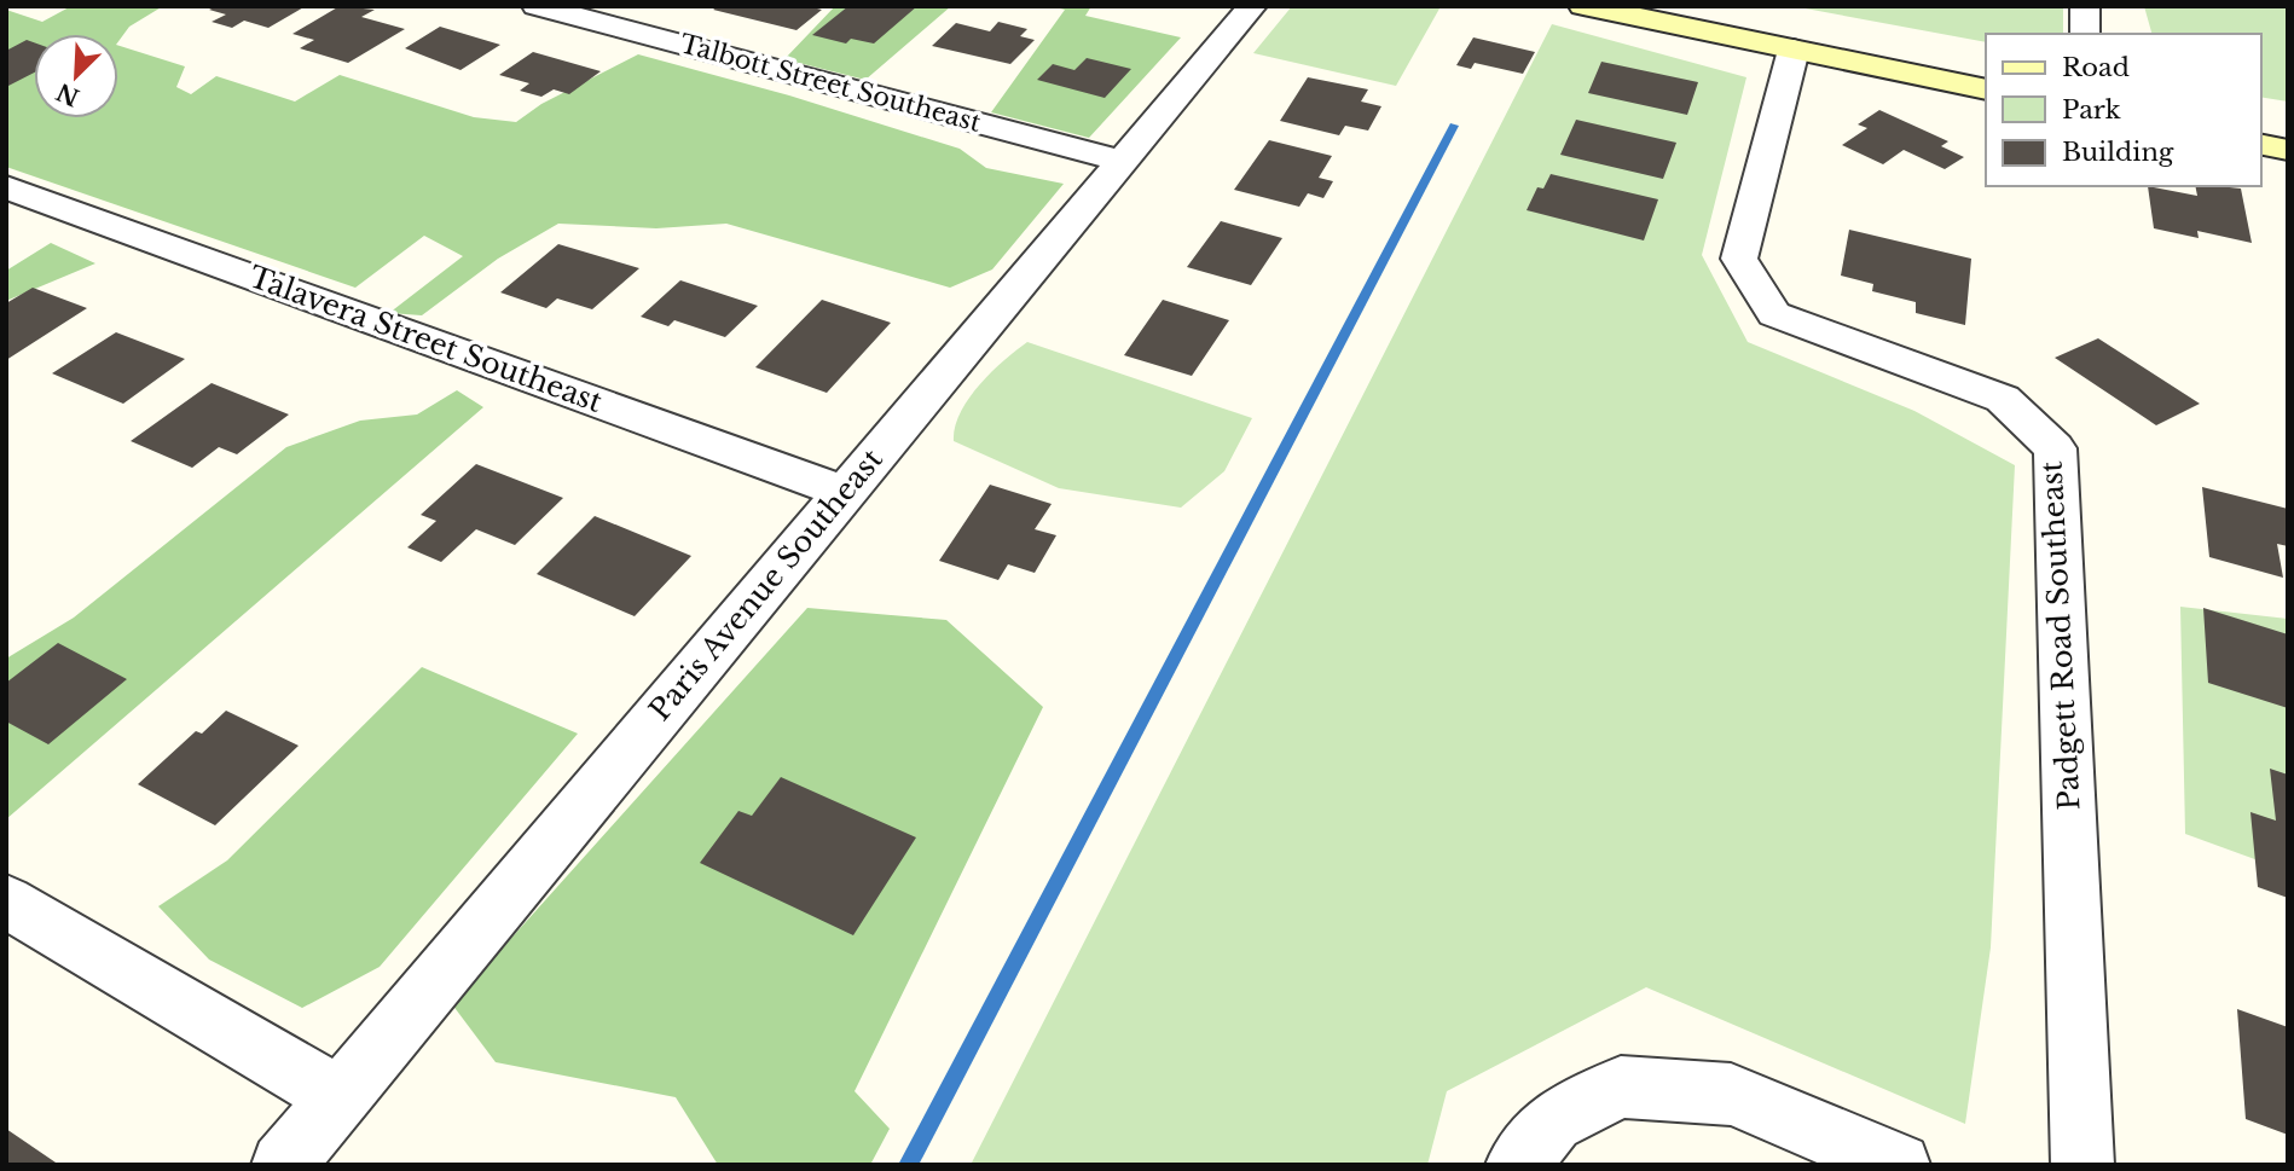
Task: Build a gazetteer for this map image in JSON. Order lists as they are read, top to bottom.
{
  "streets": {
    "street": [
      "Talbott Street Southeast",
      "Talavera Street Southeast",
      "Paris Avenue Southeast",
      "Padgett Road Southeast"
    ]
  },
  "crossings": [
    ["Talbott Street Southeast", "Paris Avenue Southeast"],
    ["Talavera Street Southeast", "Paris Avenue Southeast"]
  ],
  "legend": ["Road", "Park", "Building"],
  "north": "bottom left"
}
